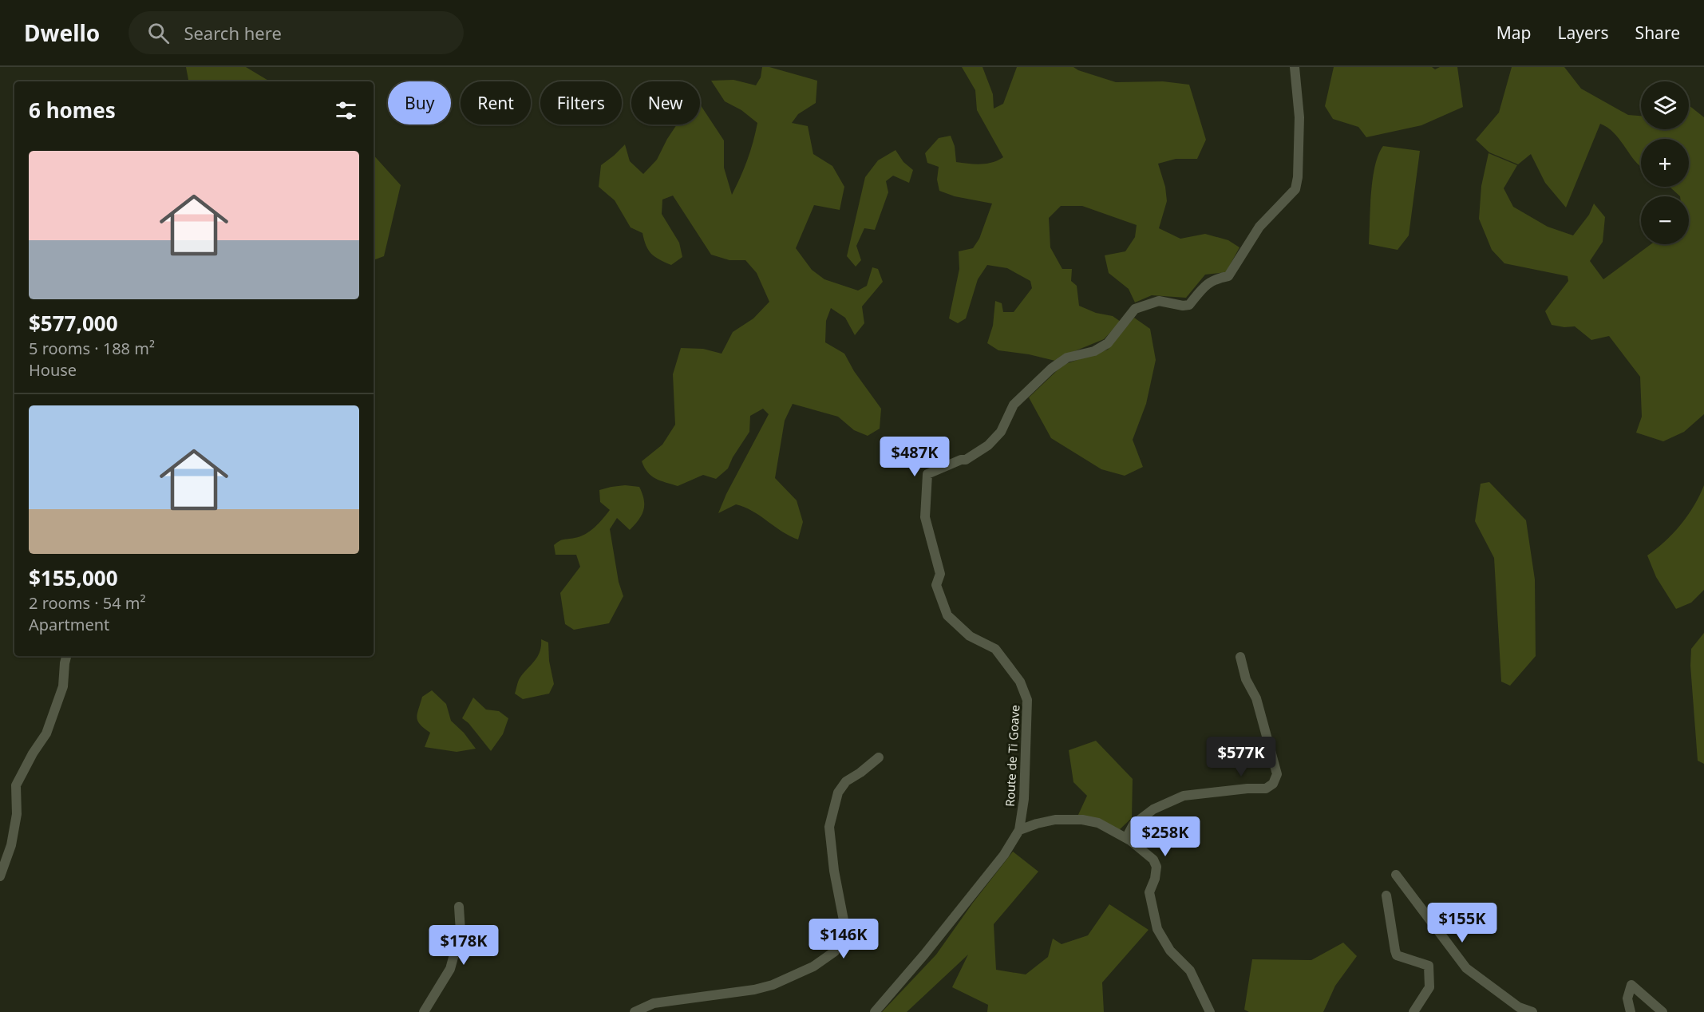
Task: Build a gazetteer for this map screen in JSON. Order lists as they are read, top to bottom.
{
  "streets": {
    "street": ["Route de Ti Goave"]
  },
  "page": {
    "header": "Dwello",
    "search": "Search here",
    "nav": ["Map", "Layers", "Share"],
    "map_buttons": ["+", "−"],
    "chip": [
      "Buy",
      "Rent",
      "Filters",
      "New"
    ],
    "heading": "6 homes",
    "list": [
      {
        "name": "$577,000",
        "note": "5 rooms · 188 m² · House"
      },
      {
        "name": "$155,000",
        "note": "2 rooms · 54 m² · Apartment"
      }
    ],
    "price": [
      "$487K",
      "$577K",
      "$258K",
      "$155K",
      "$146K",
      "$178K"
    ]
  }
}
